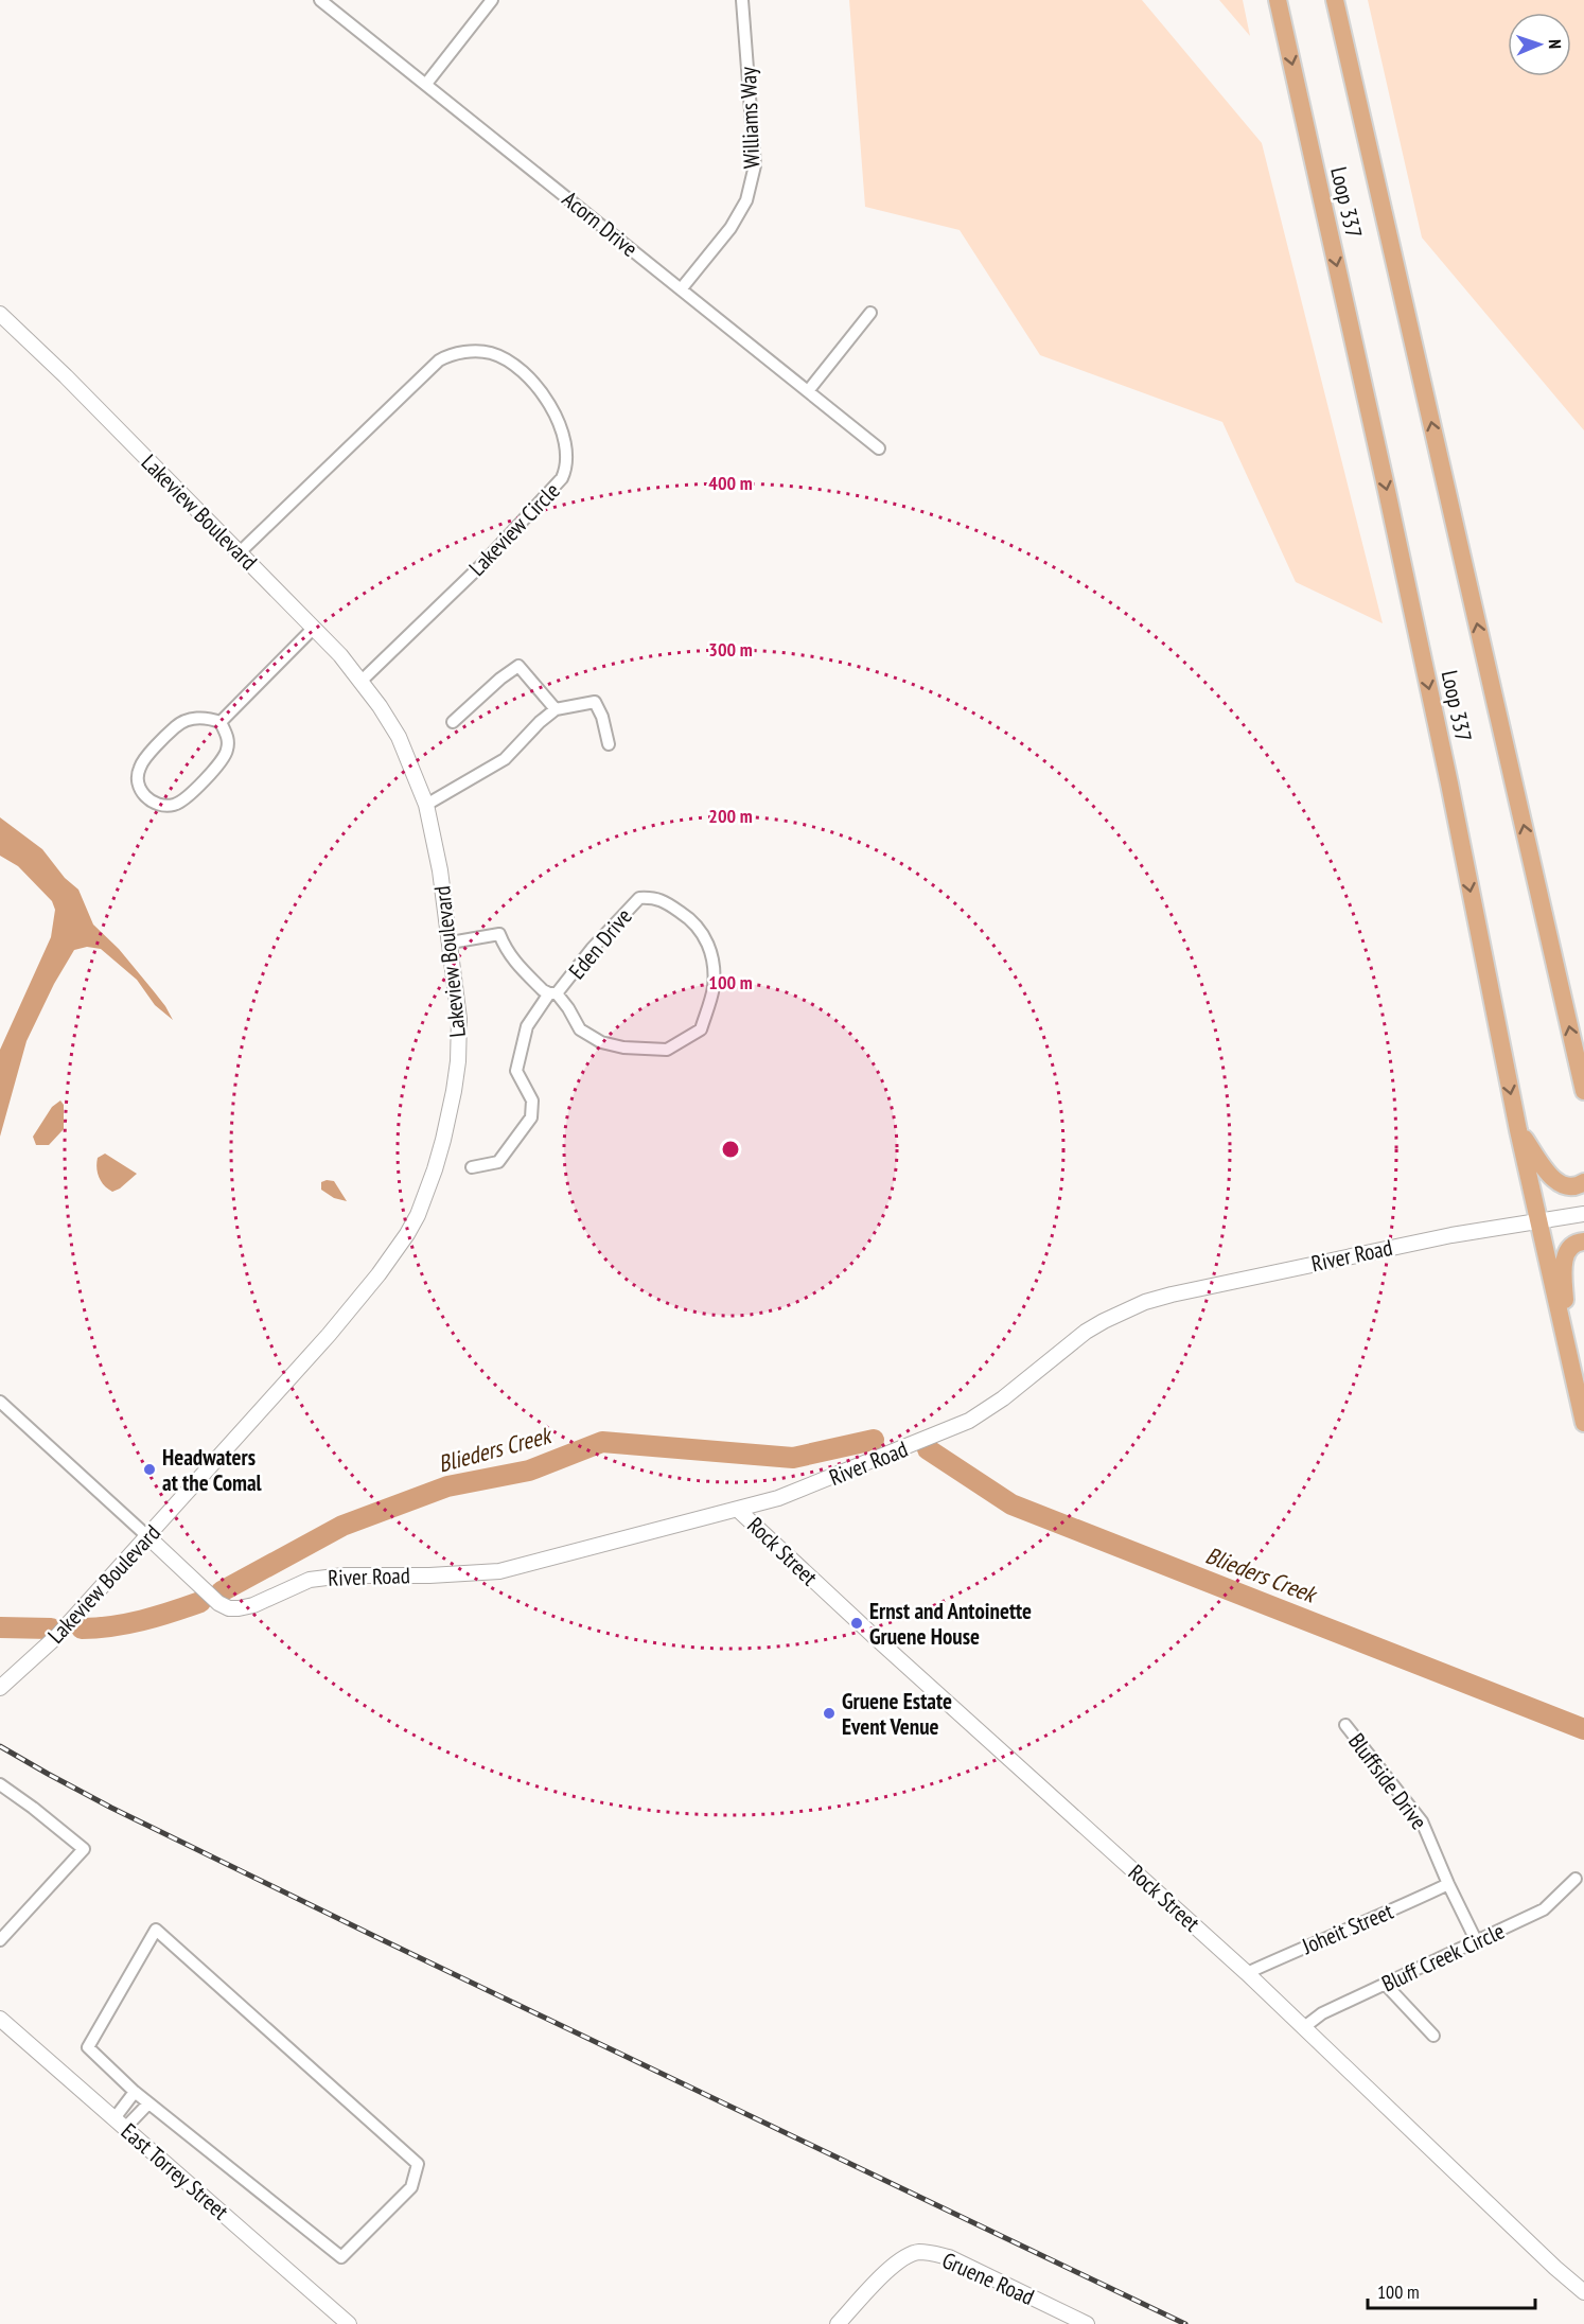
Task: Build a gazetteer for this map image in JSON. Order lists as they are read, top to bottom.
{
  "streets": {
    "main road": ["Loop 337"],
    "street": [
      "Williams Way",
      "Acorn Drive",
      "Lakeview Boulevard",
      "Lakeview Circle",
      "Eden Drive",
      "River Road",
      "Rock Street",
      "Bluffside Drive",
      "Joheit Street",
      "Bluff Creek Circle",
      "East Torrey Street",
      "Gruene Road"
    ]
  },
  "crossings": [
    ["Williams Way", "Acorn Drive"],
    ["Loop 337", "River Road"],
    ["Lakeview Boulevard", "Lakeview Circle"],
    ["Lakeview Boulevard", "Eden Drive"],
    ["Lakeview Boulevard", "River Road"],
    ["River Road", "Rock Street"],
    ["Rock Street", "Joheit Street"],
    ["Rock Street", "Bluff Creek Circle"],
    ["Bluffside Drive", "Joheit Street"],
    ["Bluffside Drive", "Bluff Creek Circle"]
  ],
  "water": ["Blieders Creek"],
  "places": ["Headwaters at the Comal", "Ernst and Antoinette Gruene House", "Gruene Estate Event Venue"],
  "scale_bar": "100 m",
  "north": "right",
  "rings": [
    "400 m",
    "300 m",
    "200 m",
    "100 m"
  ]
}
